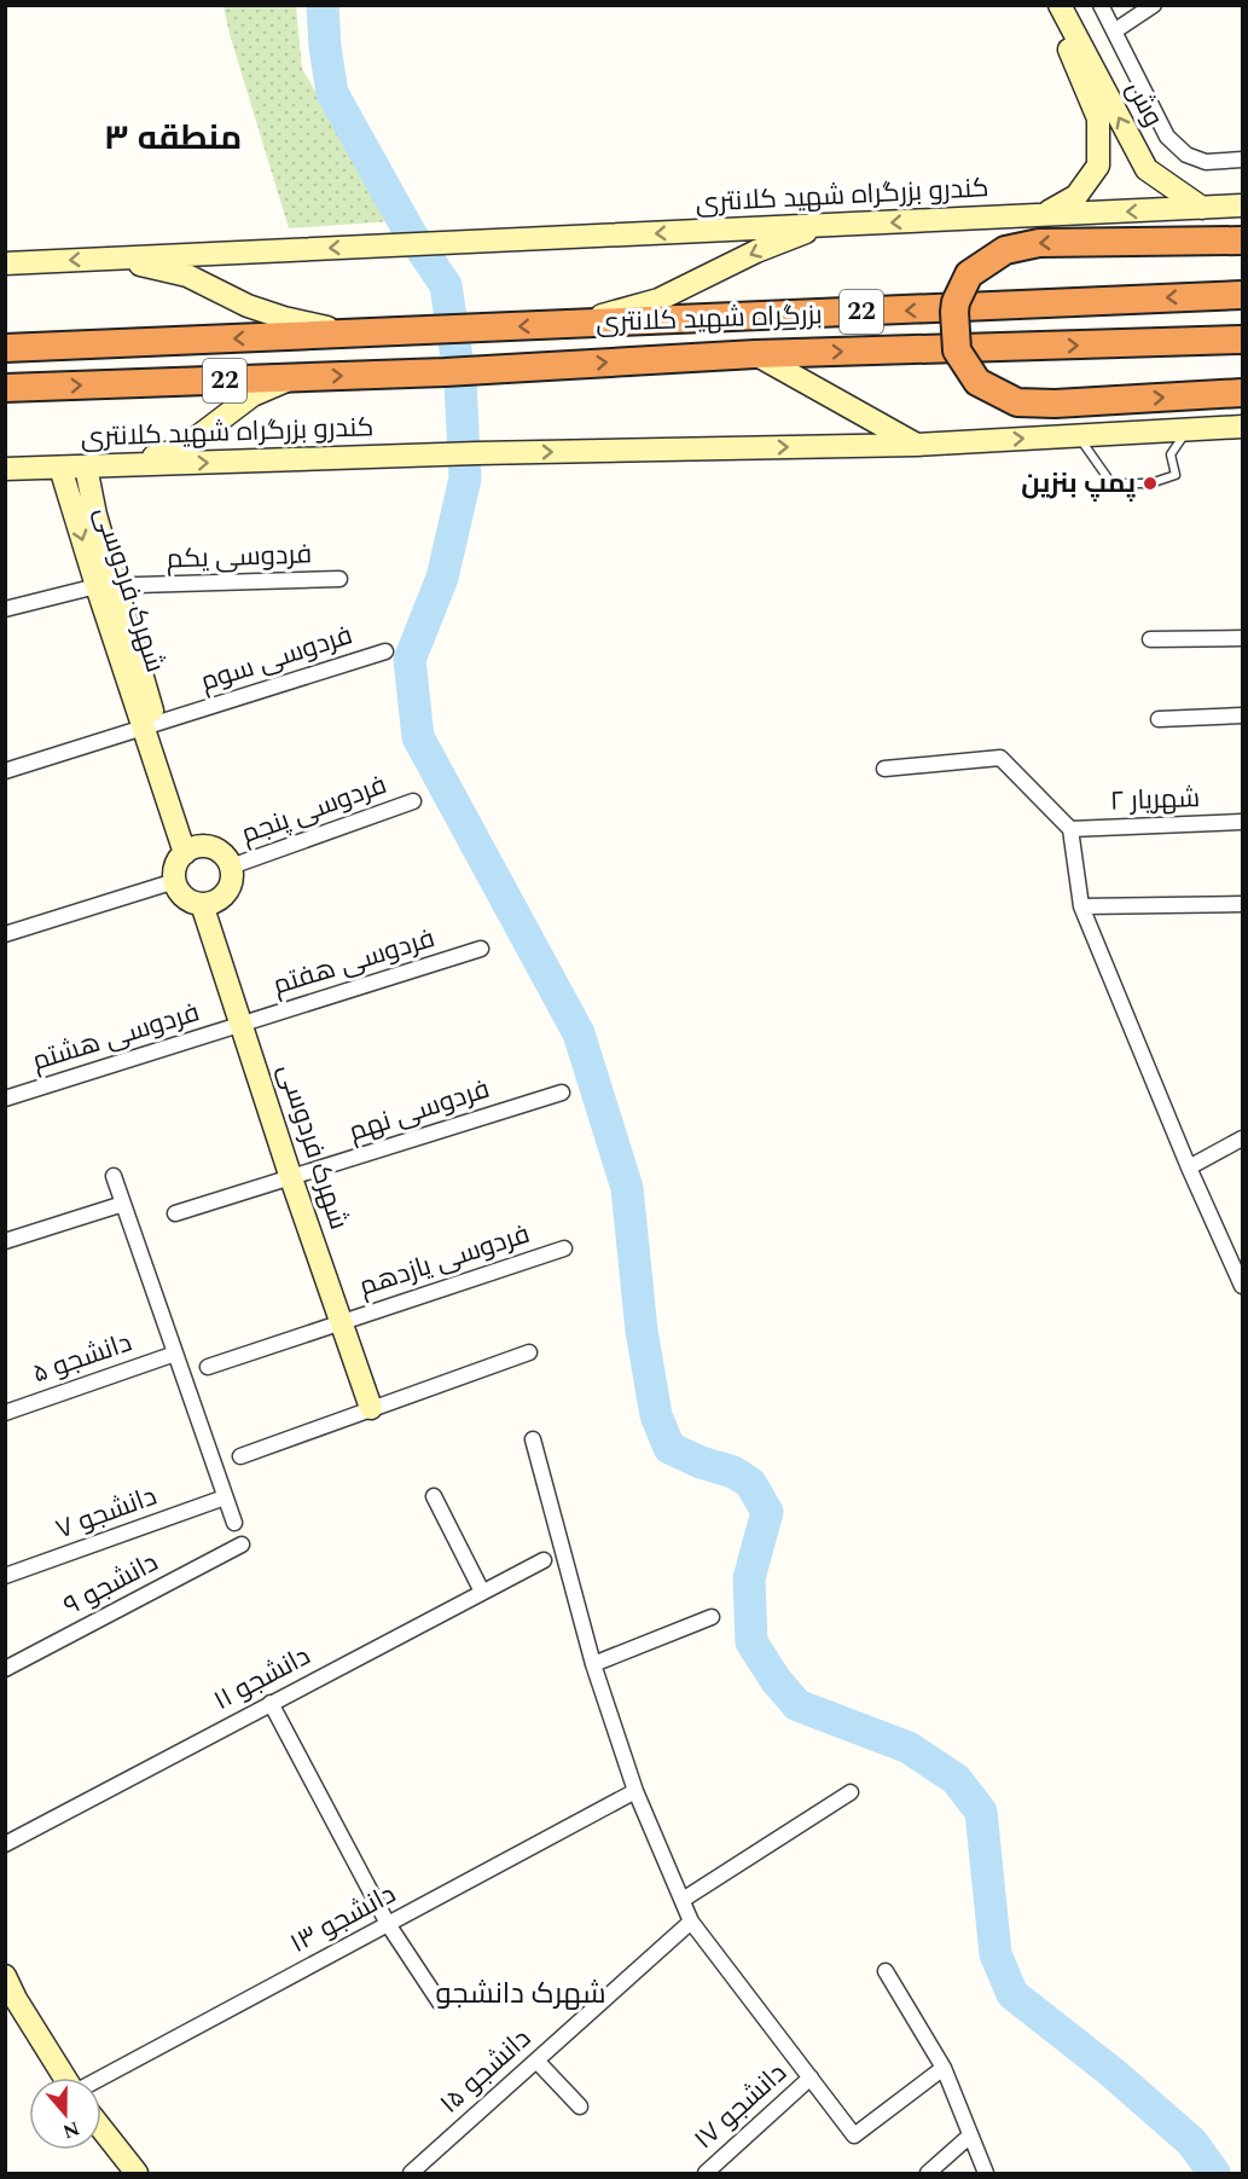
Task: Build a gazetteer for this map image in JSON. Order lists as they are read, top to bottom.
{
  "streets": {
    "highway": ["22", "بزرگراه شهید کلانتری"],
    "main road": ["وش", "کندرو بزرگراه شهید کلانتری", "شهرک فردوسی"],
    "street": [
      "فردوسی یکم",
      "فردوسی سوم",
      "۲ شهریار",
      "فردوسی پنجم",
      "فردوسی هفتم",
      "فردوسی هشتم",
      "فردوسی نهم",
      "فردوسی یازدهم",
      "دانشجو ۵",
      "دانشجو ۷",
      "دانشجو ۹",
      "دانشجو ۱۱",
      "دانشجو ۱۳",
      "دانشجو ۱۵",
      "دانشجو ۱۷"
    ]
  },
  "crossings": [
    ["وش", "کندرو بزرگراه شهید کلانتری"],
    ["کندرو بزرگراه شهید کلانتری", "شهرک فردوسی"],
    ["22", "بزرگراه شهید کلانتری"],
    ["فردوسی یکم", "شهرک فردوسی"],
    ["شهرک فردوسی", "فردوسی سوم"],
    ["شهرک فردوسی", "فردوسی پنجم"],
    ["شهرک فردوسی", "فردوسی هفتم"],
    ["شهرک فردوسی", "فردوسی هشتم"],
    ["شهرک فردوسی", "فردوسی نهم"],
    ["شهرک فردوسی", "فردوسی یازدهم"],
    ["فردوسی هفتم", "فردوسی هشتم"]
  ],
  "one_way": ["وش"],
  "districts": ["منطقه ۳", "شهرک دانشجو"],
  "places": ["پمپ بنزین"],
  "north": "bottom"
}
